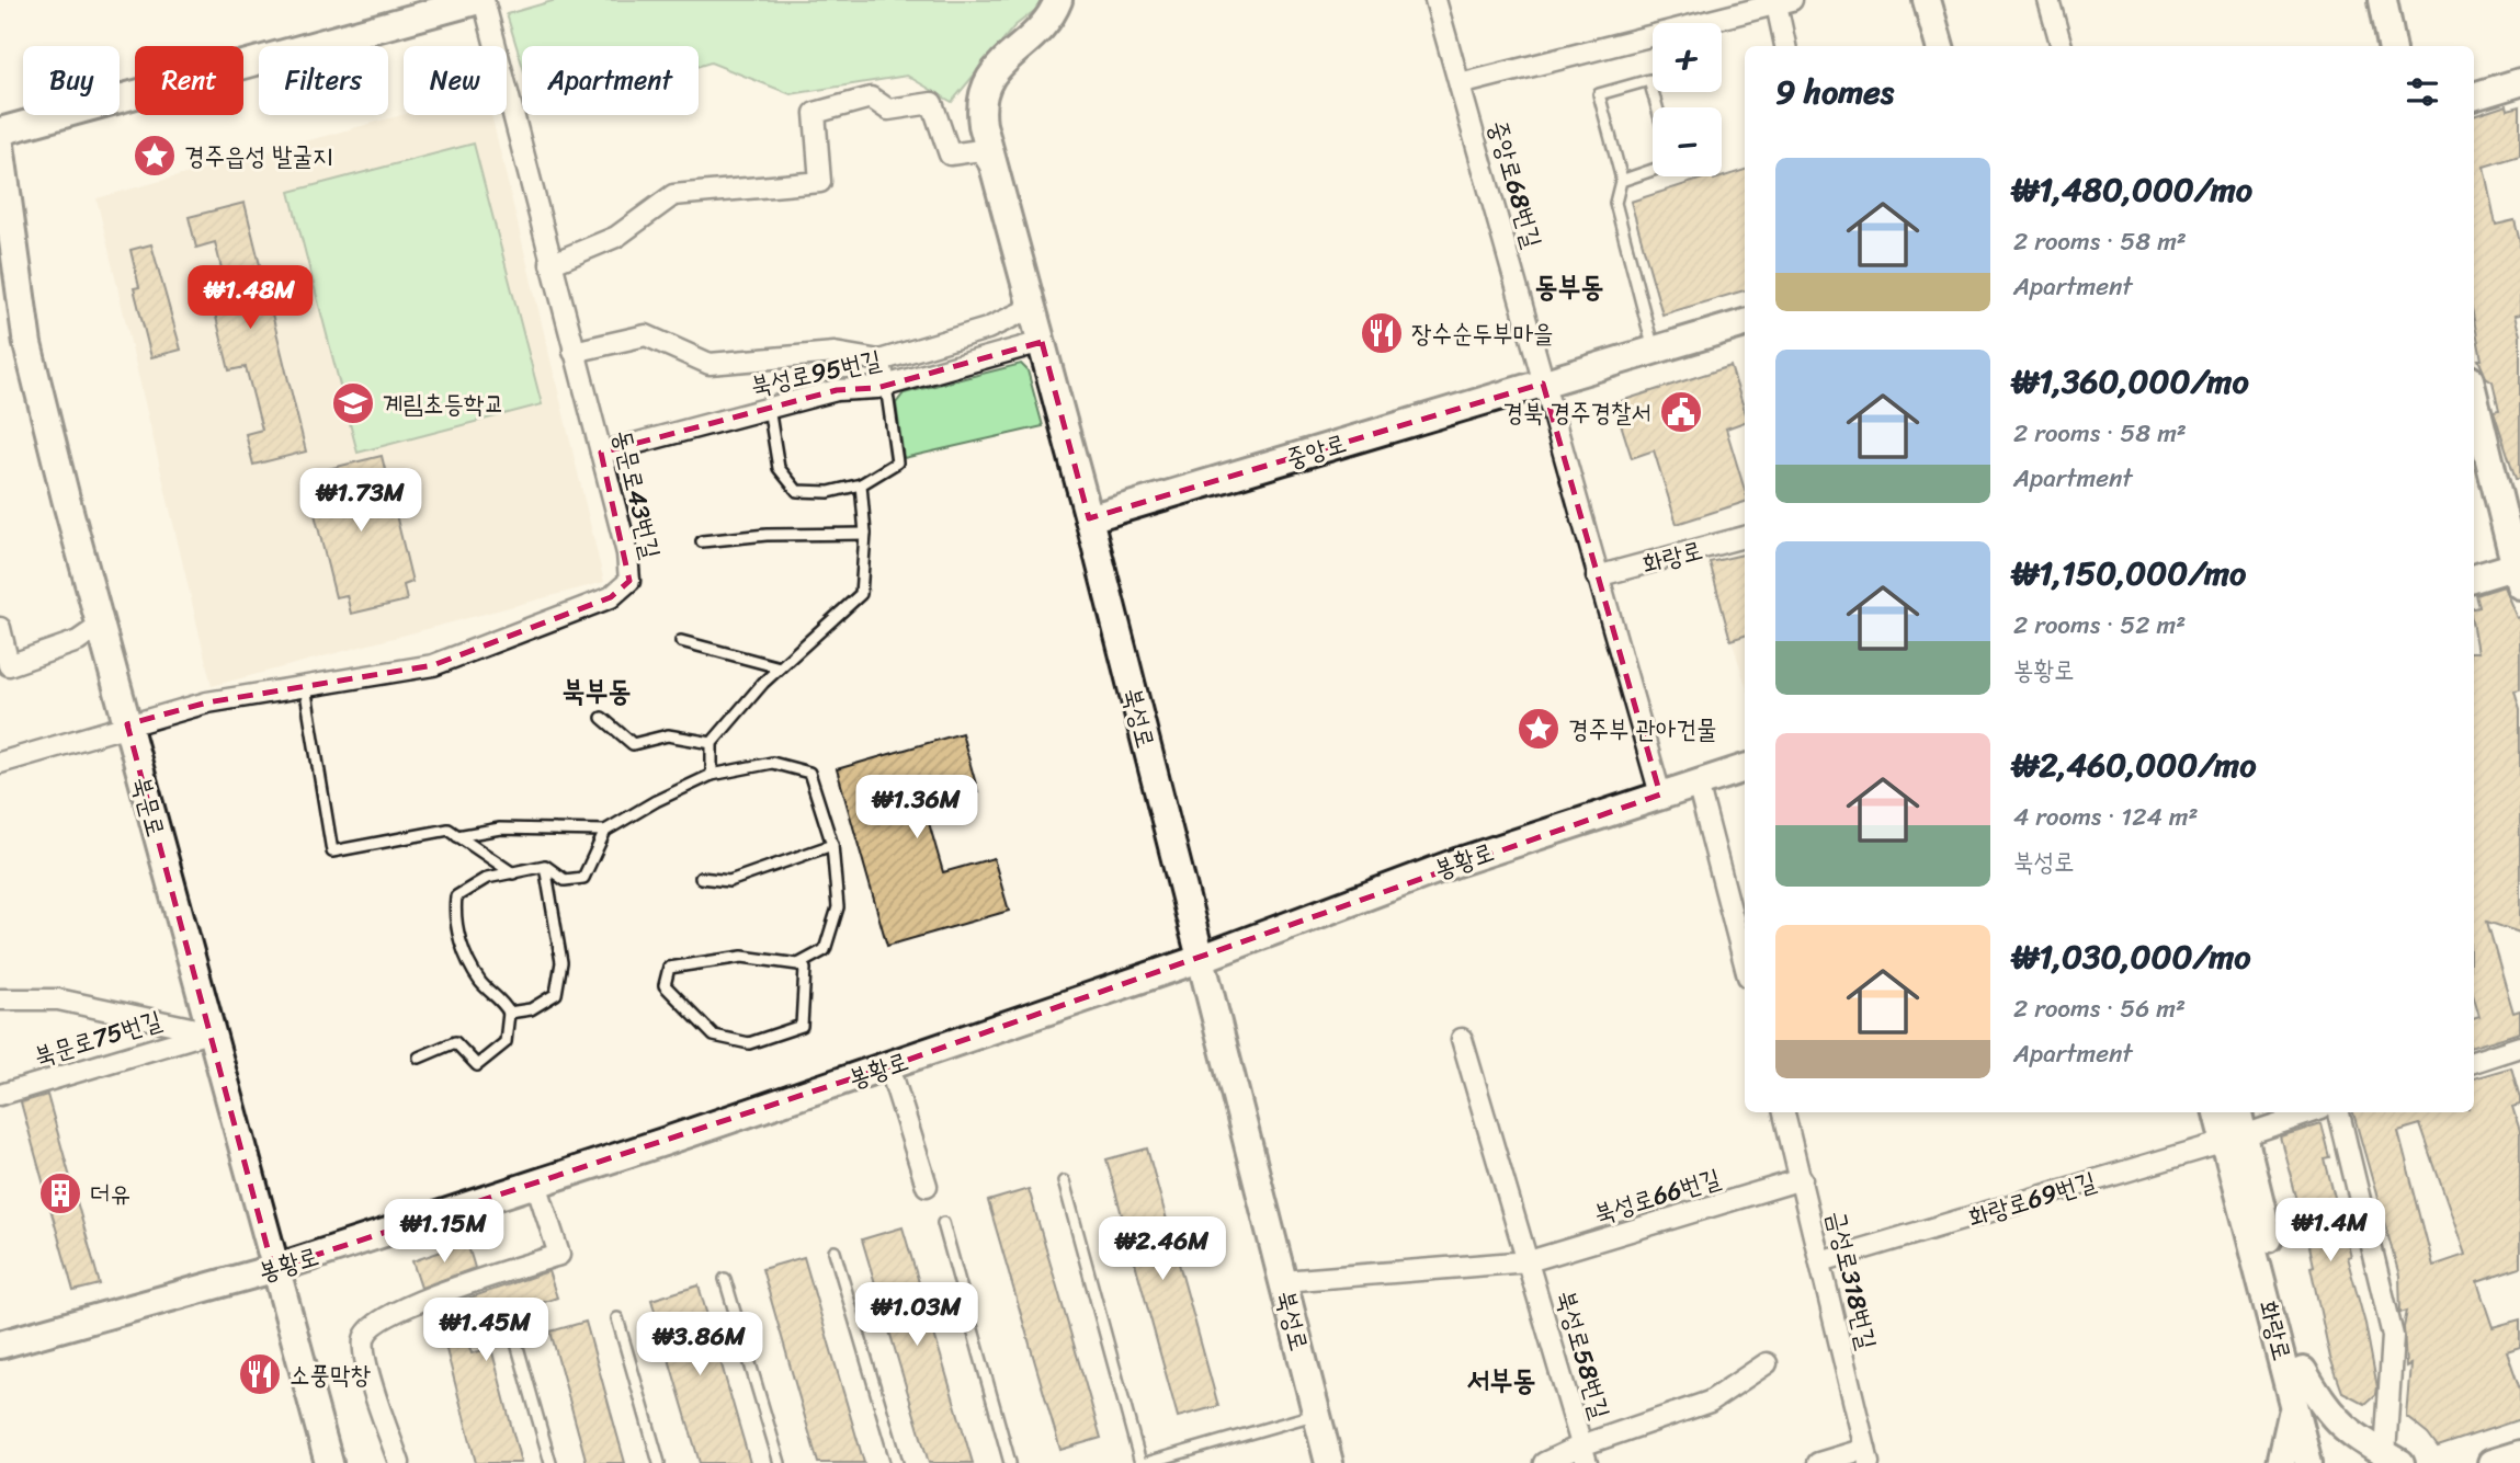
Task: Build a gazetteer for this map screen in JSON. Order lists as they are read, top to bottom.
{
  "streets": {
    "street": [
      "중앙로68번길",
      "북성로95번길",
      "중앙로",
      "동문로43번길",
      "화랑로",
      "북성로",
      "북문로",
      "봉황로",
      "북문로75번길",
      "북성로66번길",
      "화랑로69번길",
      "금성로318번길",
      "북성로58번길"
    ]
  },
  "crossings": [
    ["중앙로68번길", "중앙로"],
    ["북성로95번길", "동문로43번길"],
    ["북성로95번길", "북성로"],
    ["중앙로", "북성로"],
    ["동문로43번길", "북문로"],
    ["화랑로", "화랑로69번길"],
    ["북성로", "봉황로"],
    ["북성로", "북성로66번길"],
    ["북문로", "봉황로"],
    ["북문로", "북문로75번길"],
    ["북성로66번길", "금성로318번길"],
    ["북성로66번길", "북성로58번길"],
    ["화랑로69번길", "금성로318번길"]
  ],
  "districts": ["동부동", "북부동", "서부동"],
  "places": {
    "place": ["경주읍성 발굴지", "경주부 관아건물"],
    "restaurant": ["장수순두부마을", "소풍막창"],
    "school or university": ["계림초등학교"],
    "public building": ["경북 경주경찰서"],
    "building": ["더유"]
  },
  "page": {
    "map_buttons": ["+", "−"],
    "chip": [
      "Buy",
      "Rent",
      "Filters",
      "New",
      "Apartment"
    ],
    "heading": "9 homes",
    "list": [
      {
        "name": "₩1,480,000/mo",
        "note": "2 rooms · 58 m² · Apartment"
      },
      {
        "name": "₩1,360,000/mo",
        "note": "2 rooms · 58 m² · Apartment"
      },
      {
        "name": "₩1,150,000/mo",
        "note": "2 rooms · 52 m² · 봉황로"
      },
      {
        "name": "₩2,460,000/mo",
        "note": "4 rooms · 124 m² · 북성로"
      },
      {
        "name": "₩1,030,000/mo",
        "note": "2 rooms · 56 m² · Apartment"
      }
    ],
    "price": [
      "₩1.48M",
      "₩1.73M",
      "₩1.36M",
      "₩1.4M",
      "₩1.15M",
      "₩2.46M",
      "₩1.03M",
      "₩1.45M",
      "₩3.86M"
    ]
  }
}
